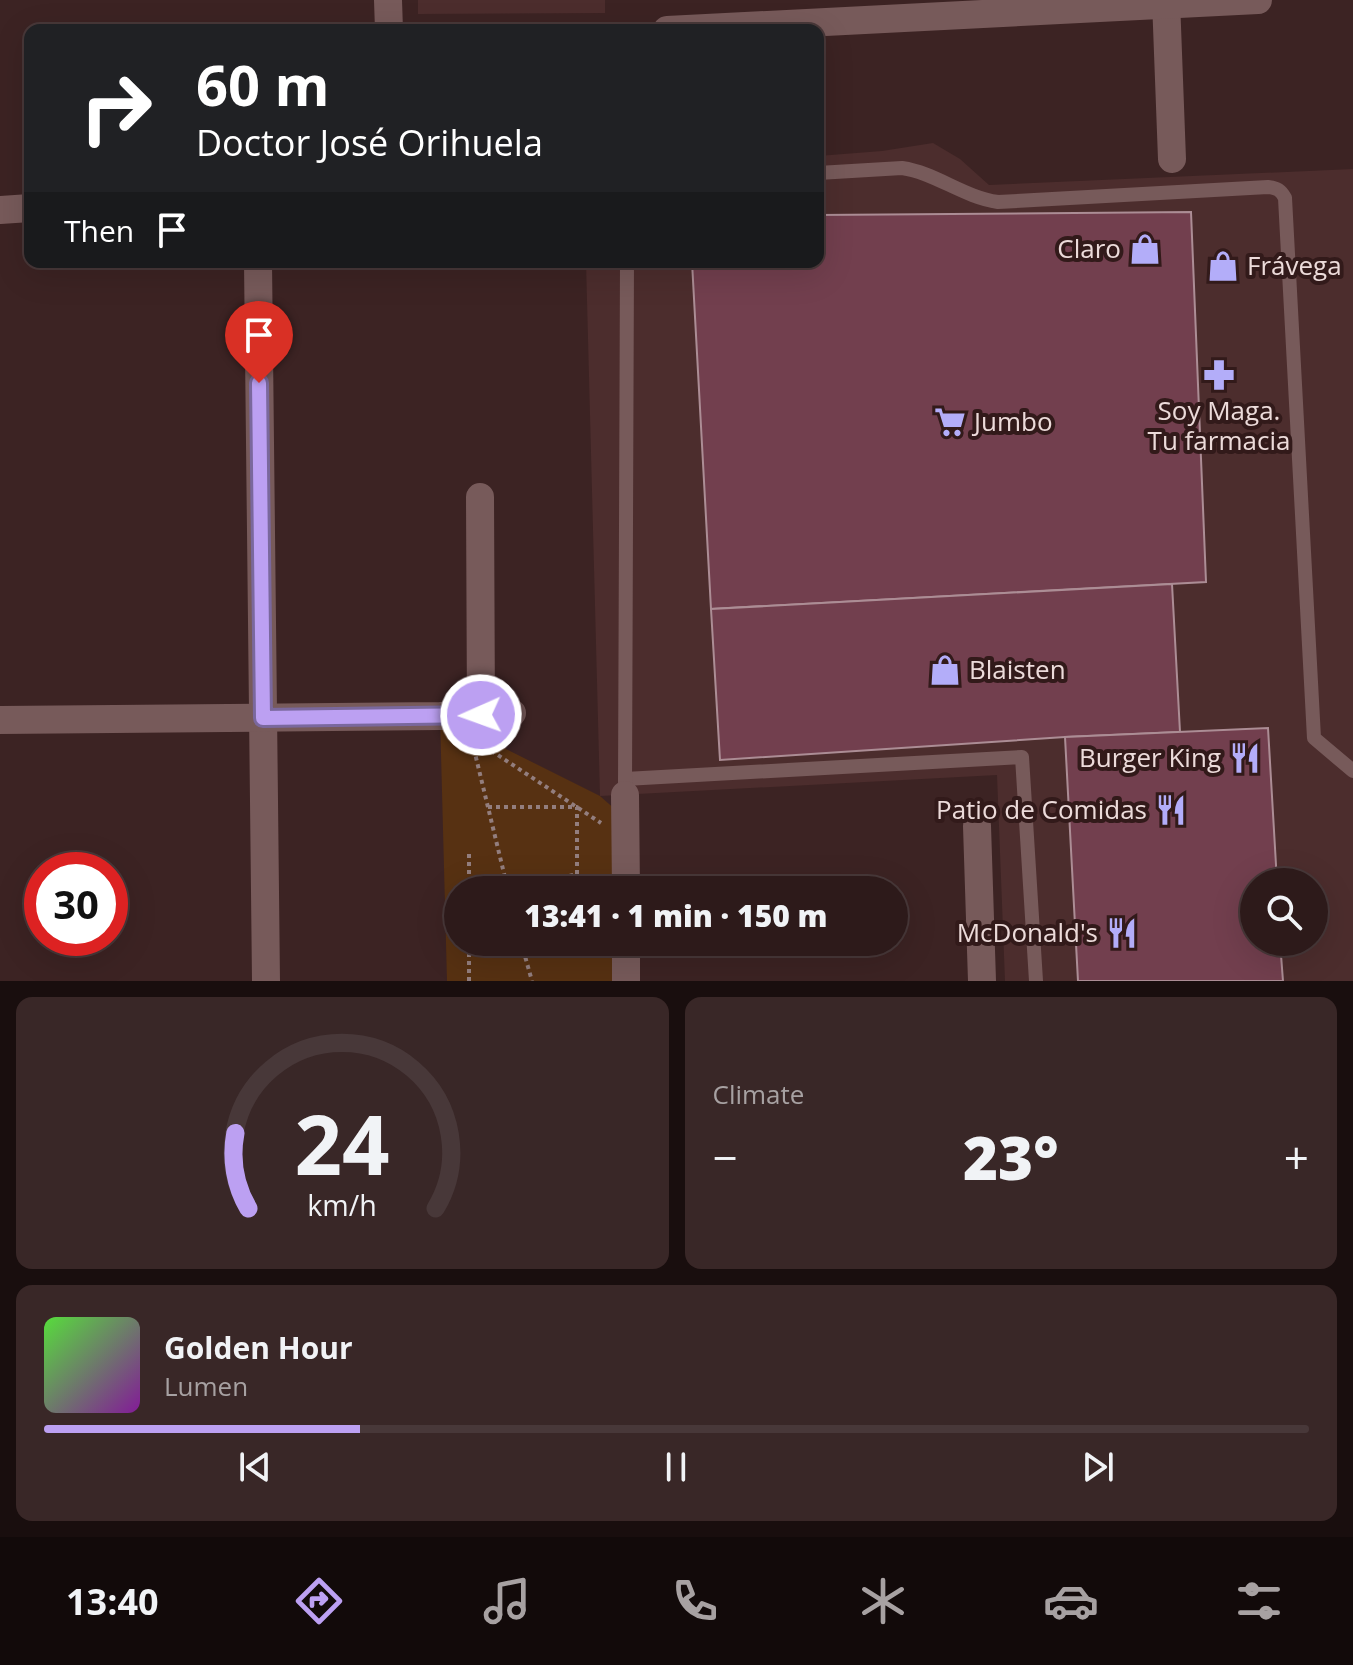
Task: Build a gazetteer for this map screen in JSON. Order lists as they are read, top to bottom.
{
  "places": {
    "shop": ["Claro", "Frávega", "Blaisten"],
    "pharmacy": ["Soy Maga. Tu farmacia"],
    "supermarket": ["Jumbo"],
    "restaurant": ["Burger King", "Patio de Comidas", "McDonald's"]
  },
  "page": {
    "turn": ["60 m", "Doctor José Orihuela"],
    "then": "Then",
    "limit": "30",
    "trip": "13:41 · 1 min · 150 m",
    "tile": "Climate",
    "heat": ["−", "23°", "+"],
    "song": ["Golden Hour", "Lumen"],
    "tabs": "13:40",
    "gauge": ["24", "km/h"]
  }
}
